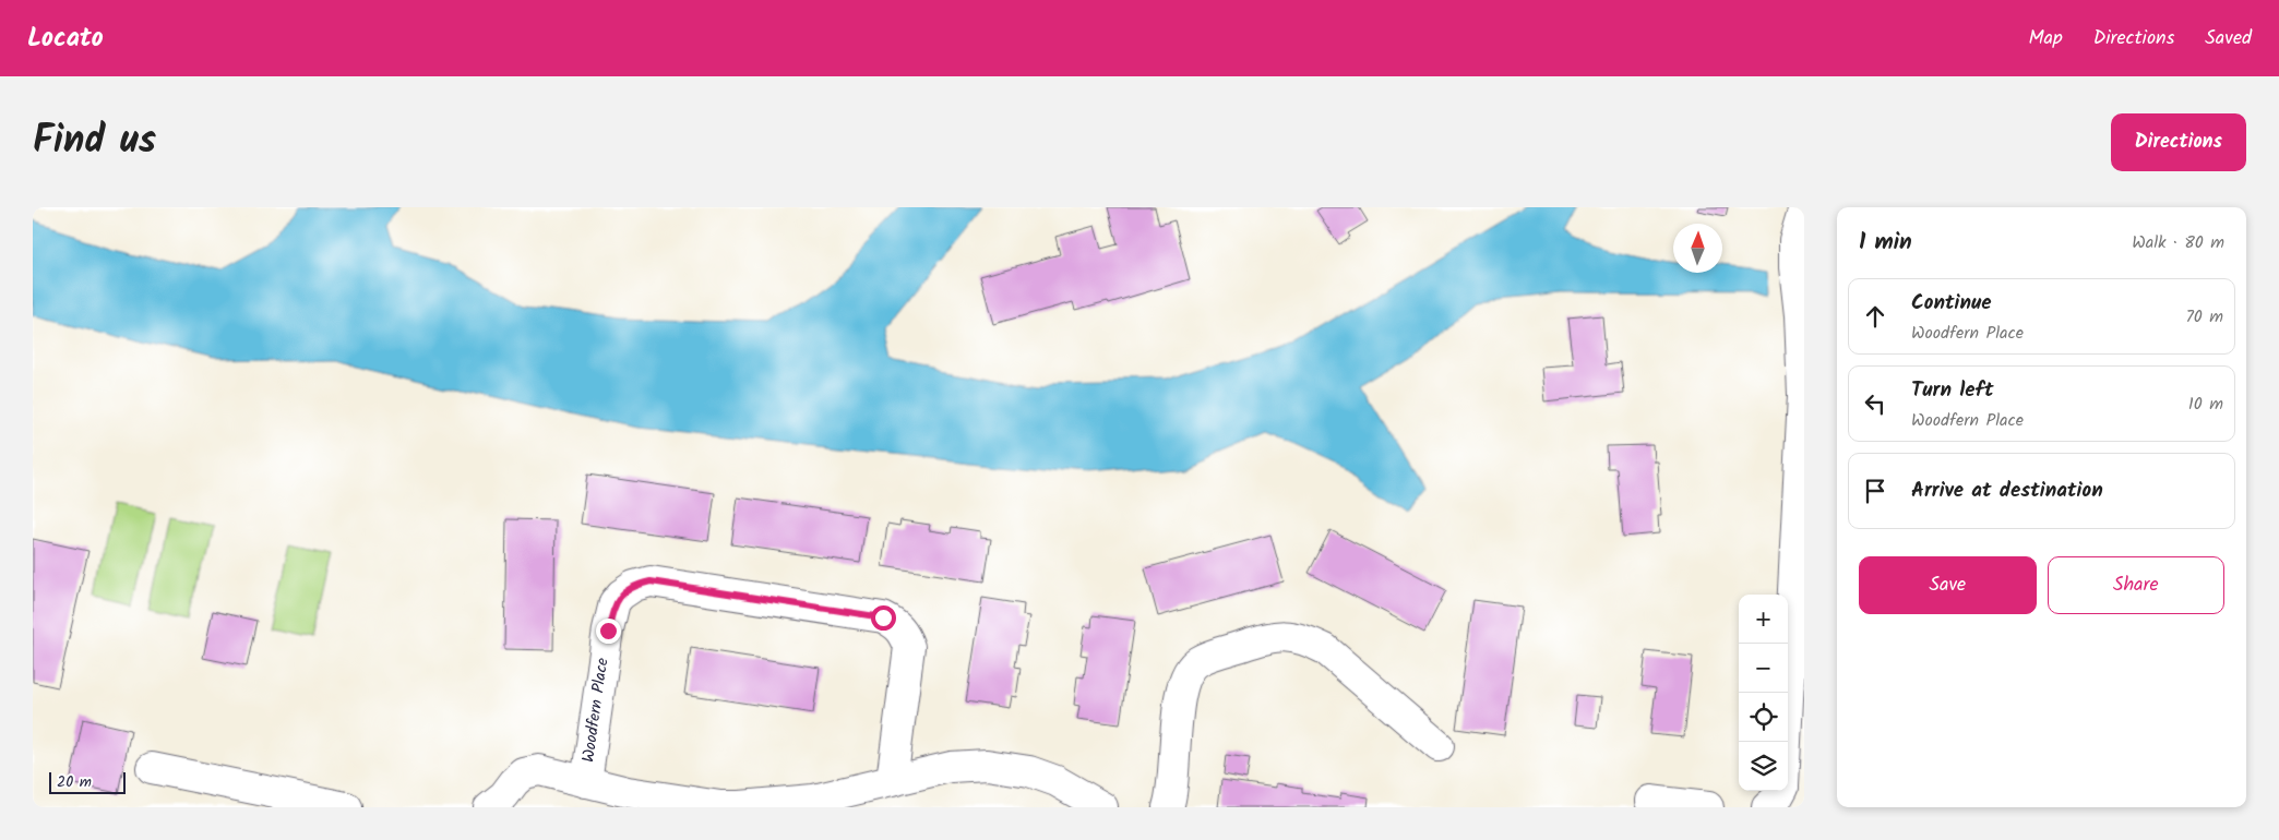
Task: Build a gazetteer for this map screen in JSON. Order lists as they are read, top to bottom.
{
  "streets": {
    "street": ["Woodfern Place"]
  },
  "scale_bar": "20 m",
  "north": "top",
  "page": {
    "header": "Locato",
    "nav": ["Map", "Directions", "Saved"],
    "title": "Find us",
    "buttons": [
      "Directions",
      ["Save", "Share"]
    ],
    "heading": ["1 min", "Walk · 80 m"],
    "list": [
      ["Continue", "Woodfern Place", "70 m"],
      ["Turn left", "Woodfern Place", "10 m"],
      "Arrive at destination"
    ],
    "map_buttons": ["+", "−"],
    "scale": "20 m"
  }
}
